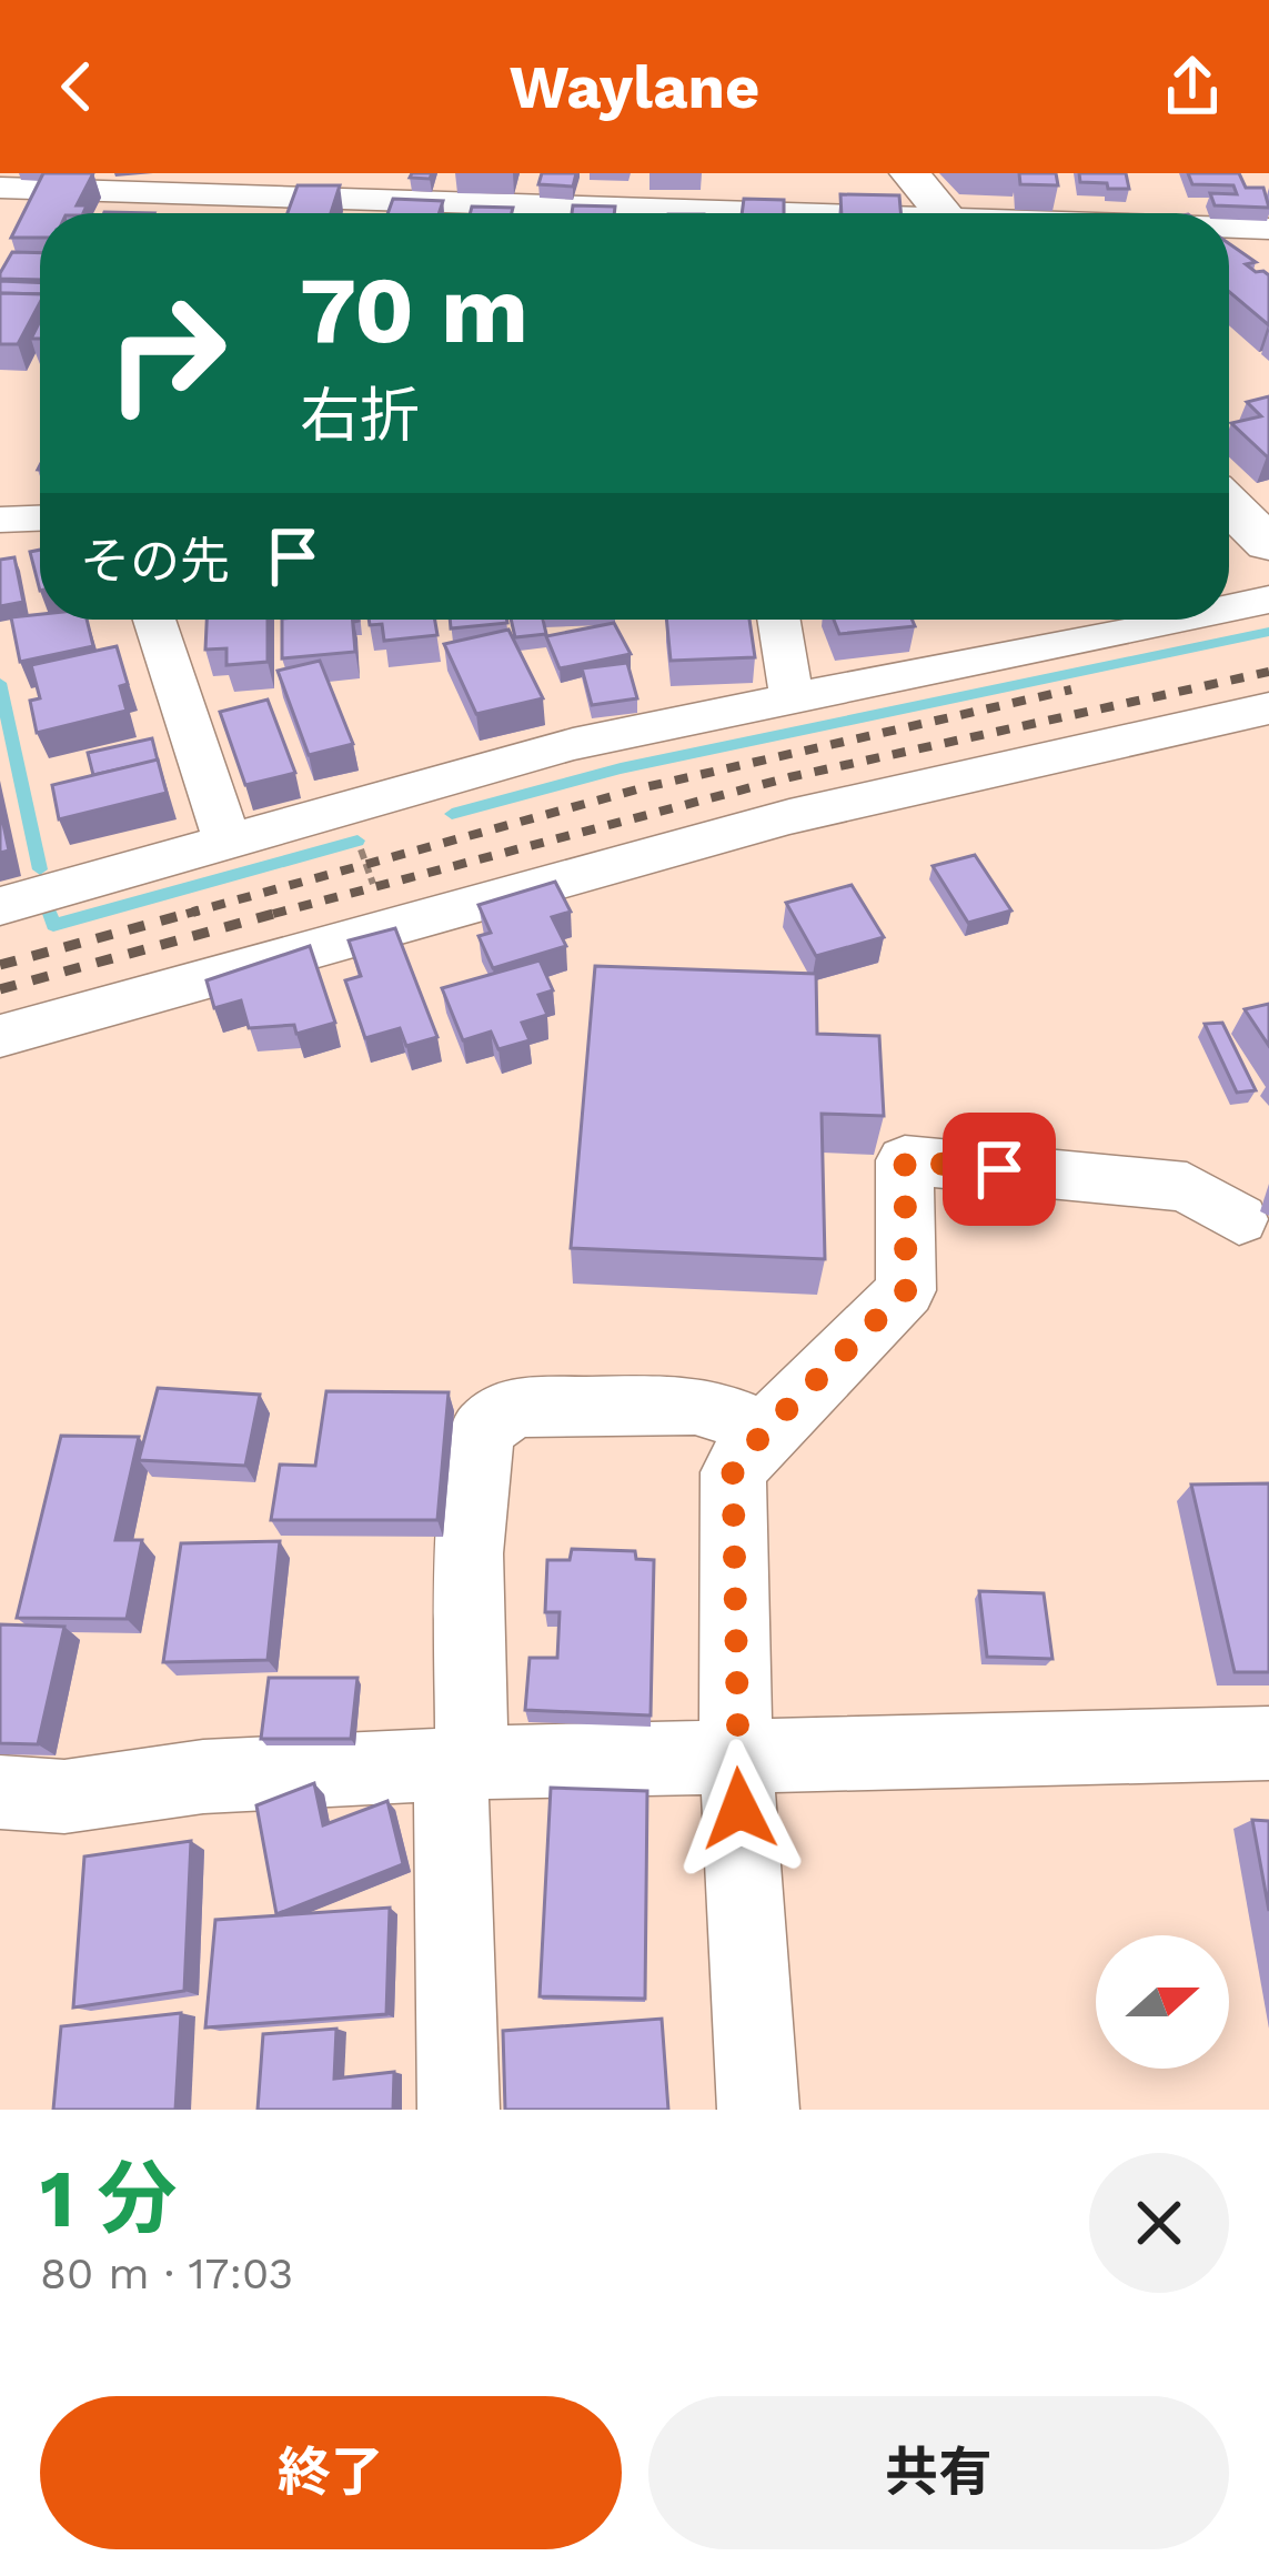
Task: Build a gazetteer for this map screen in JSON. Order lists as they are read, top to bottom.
{
  "north": "right",
  "page": {
    "header": "Waylane",
    "turn": ["70 m", "右折"],
    "then": "その先",
    "heading": ["1 分", "80 m · 17:03"],
    "buttons": ["終了", "共有"]
  }
}
